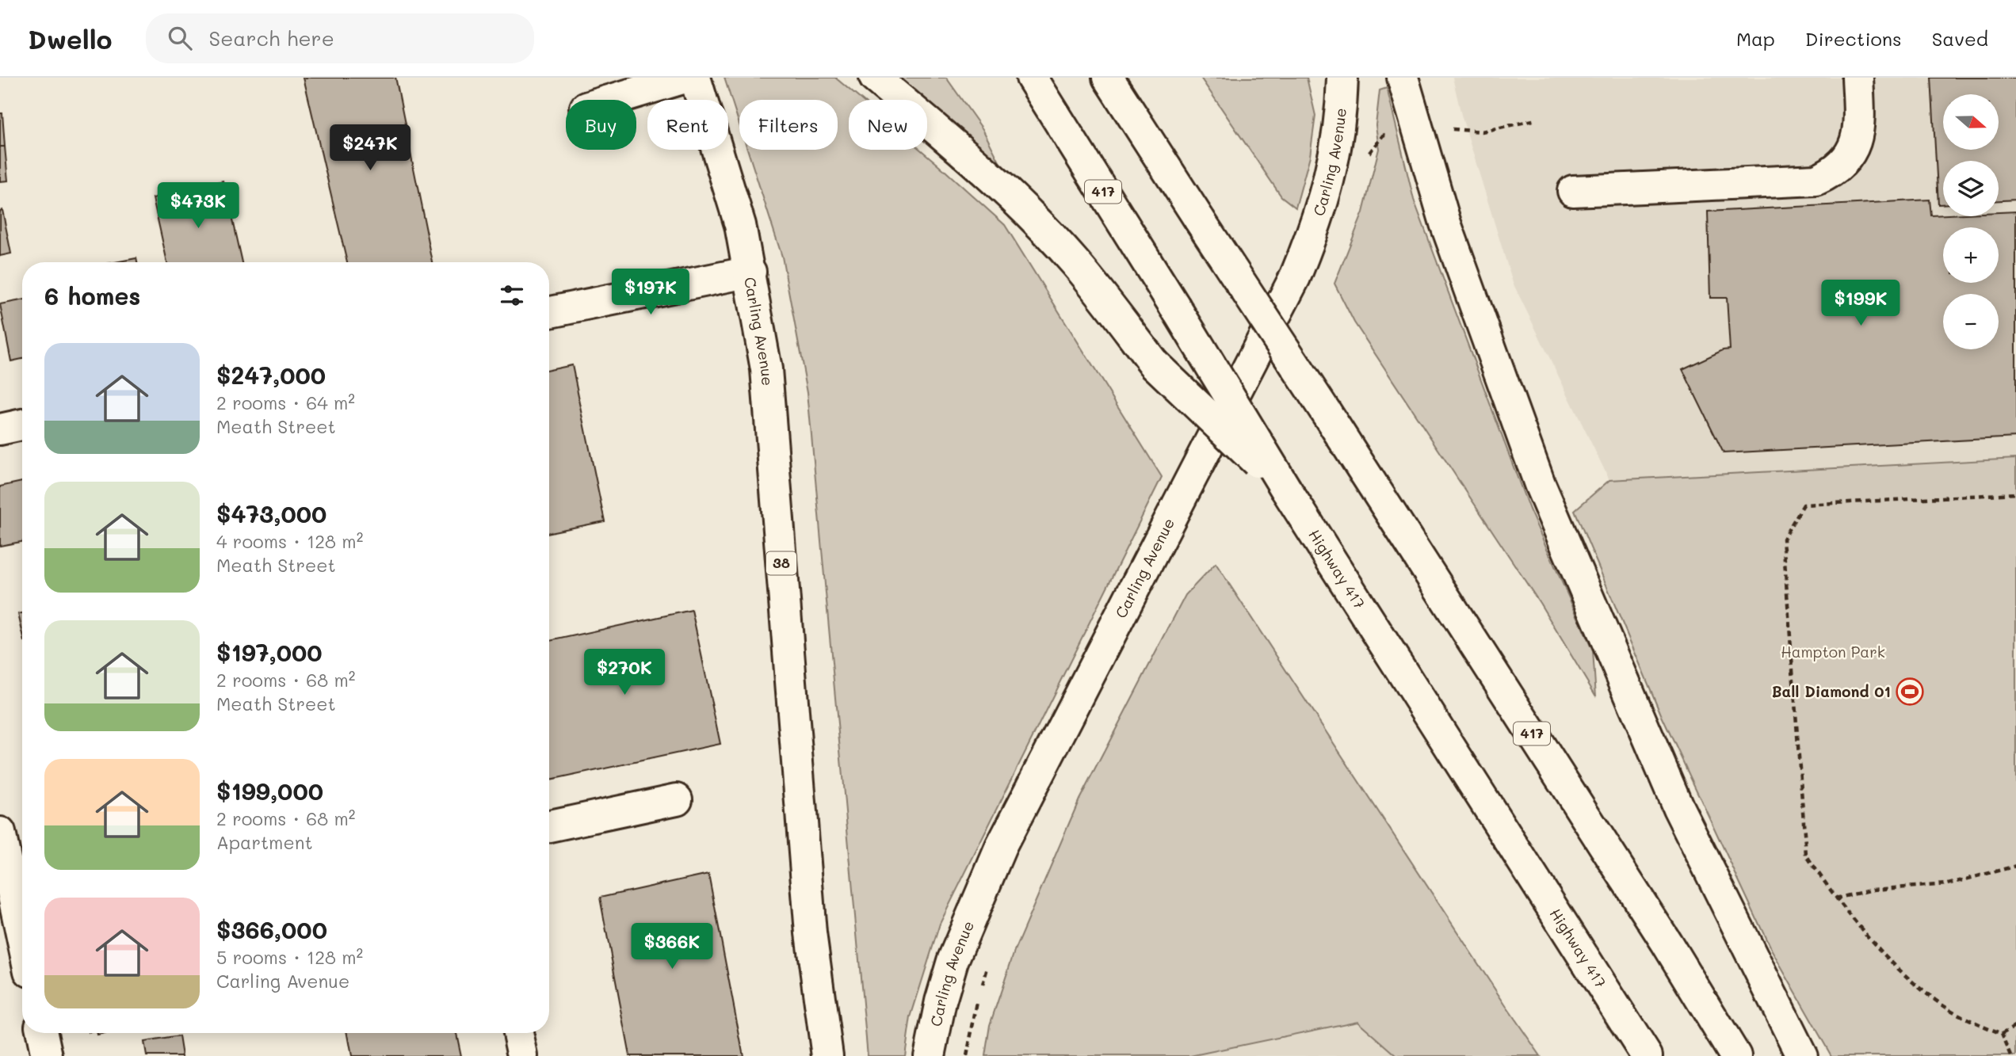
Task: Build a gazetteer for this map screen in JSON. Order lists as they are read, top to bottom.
{
  "streets": {
    "main road": [
      "Carling Avenue",
      "417",
      "38",
      "Highway 417"
    ]
  },
  "parks": ["Hampton Park"],
  "places": {
    "sports": ["Ball Diamond 01"]
  },
  "north": "right",
  "page": {
    "header": "Dwello",
    "search": "Search here",
    "nav": ["Map", "Directions", "Saved"],
    "map_buttons": ["+", "−"],
    "chip": [
      "Buy",
      "Rent",
      "Filters",
      "New"
    ],
    "price": [
      "$247K",
      "$473K",
      "$197K",
      "$199K",
      "$270K",
      "$366K"
    ],
    "heading": "6 homes",
    "list": [
      {
        "name": "$247,000",
        "note": "2 rooms · 64 m² · Meath Street"
      },
      {
        "name": "$473,000",
        "note": "4 rooms · 128 m² · Meath Street"
      },
      {
        "name": "$197,000",
        "note": "2 rooms · 68 m² · Meath Street"
      },
      {
        "name": "$199,000",
        "note": "2 rooms · 68 m² · Apartment"
      },
      {
        "name": "$366,000",
        "note": "5 rooms · 128 m² · Carling Avenue"
      }
    ]
  }
}
